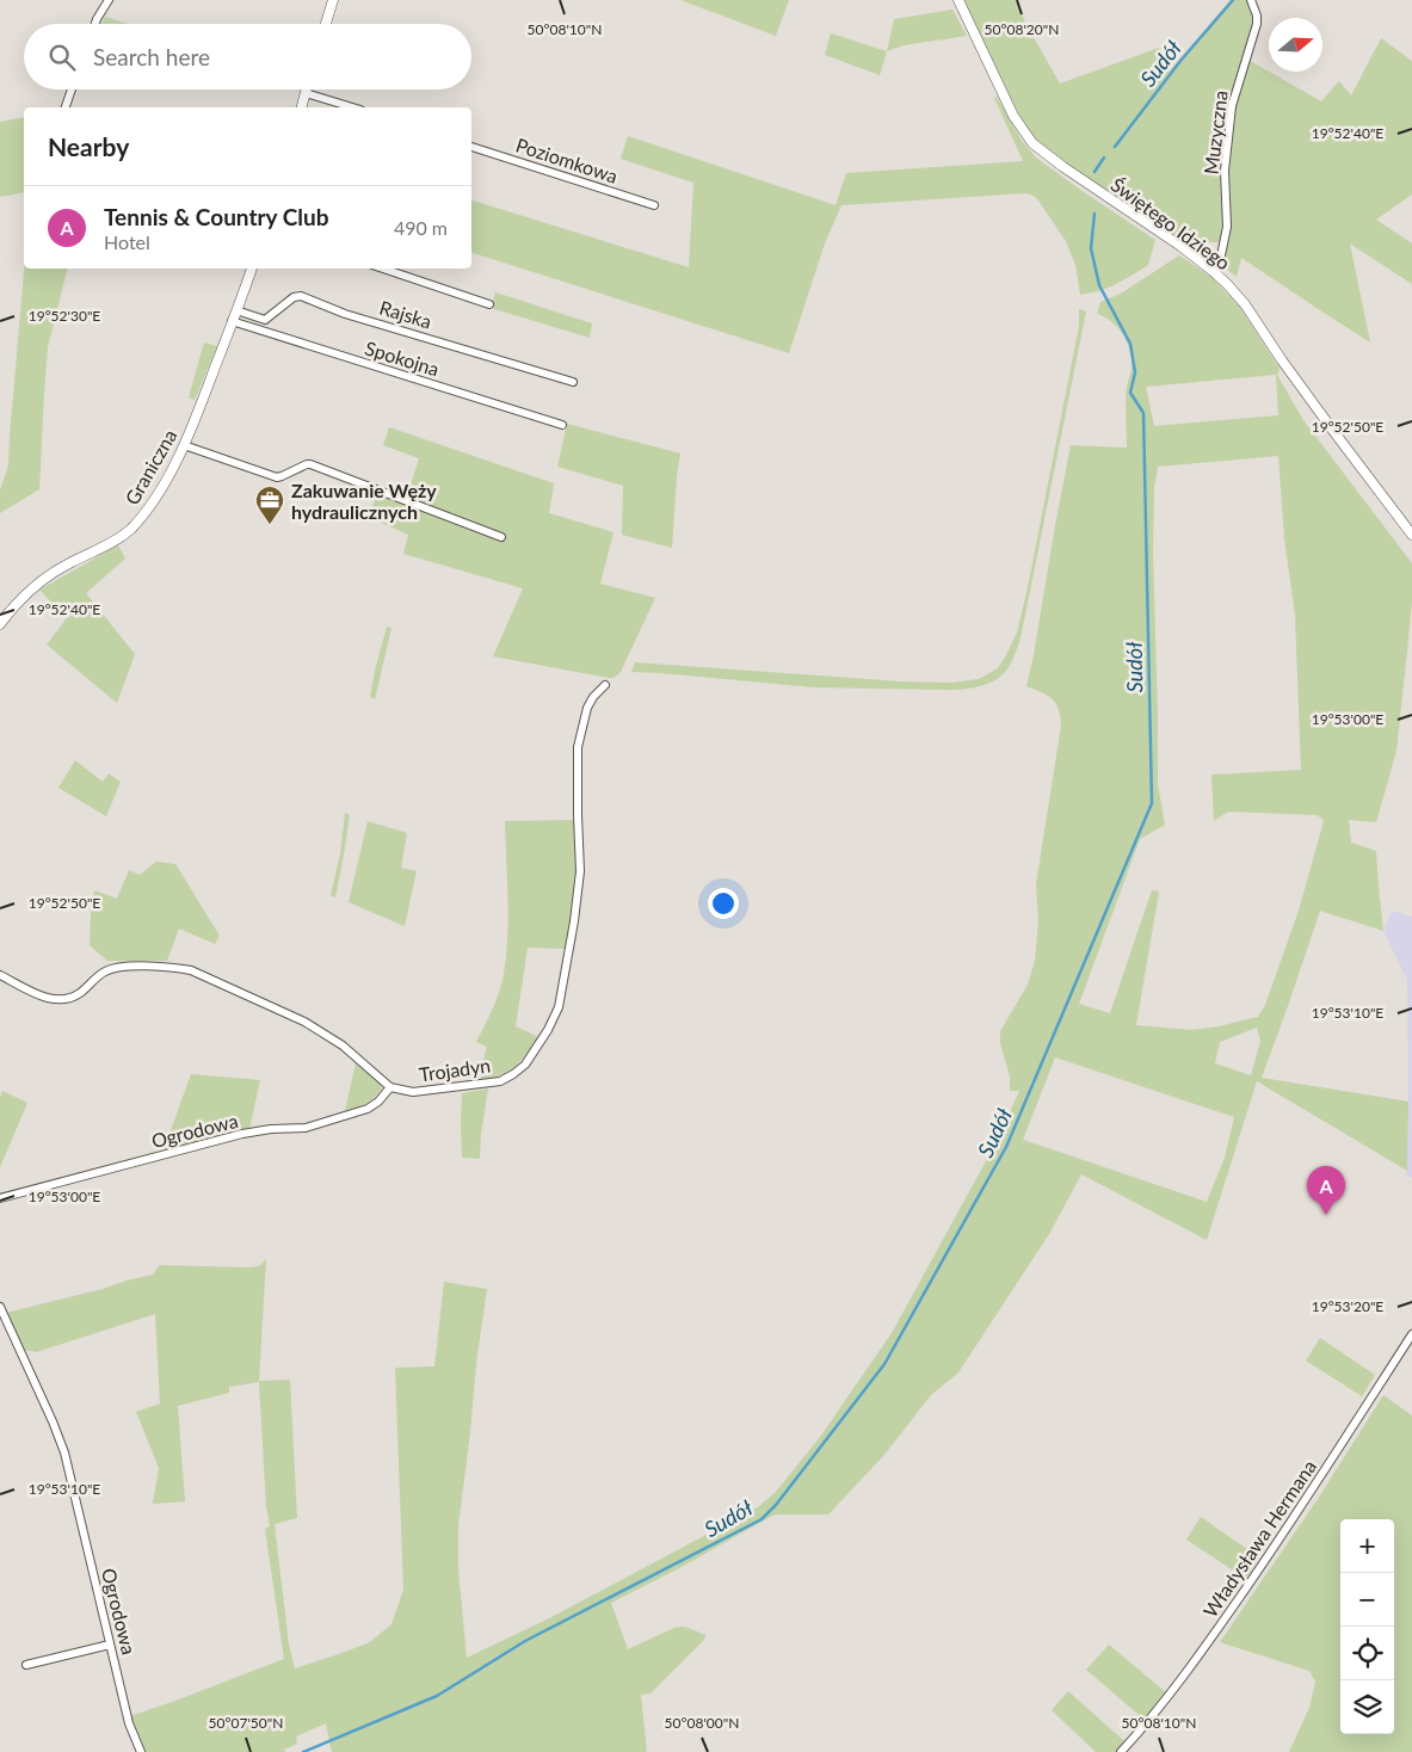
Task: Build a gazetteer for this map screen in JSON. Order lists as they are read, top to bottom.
{
  "streets": {
    "street": [
      "Muzyczna",
      "Poziomkowa",
      "Świętego Idziego",
      "Rajska",
      "Spokojna",
      "Graniczna",
      "Trojadyn",
      "Ogrodowa",
      "Władysława Hermana"
    ]
  },
  "crossings": [
    ["Muzyczna", "Świętego Idziego"],
    ["Rajska", "Graniczna"],
    ["Spokojna", "Graniczna"],
    ["Trojadyn", "Ogrodowa"]
  ],
  "water": ["Sudół"],
  "places": {
    "office": ["Zakuwanie Węży hydraulicznych"]
  },
  "north": "right",
  "page": {
    "search": "Search here",
    "heading": "Nearby",
    "list": [
      {
        "mark": "A",
        "name": "Tennis & Country Club",
        "note": "Hotel",
        "value": "490 m"
      }
    ],
    "pins": "A",
    "map_buttons": ["+", "−"]
  },
  "coordinates": [
    "50°08'10\"N",
    "50°08'20\"N",
    "19°52'40\"E",
    "19°52'30\"E",
    "19°52'50\"E",
    "19°53'00\"E",
    "19°53'10\"E",
    "19°53'20\"E",
    "50°07'50\"N",
    "50°08'00\"N"
  ]
}
